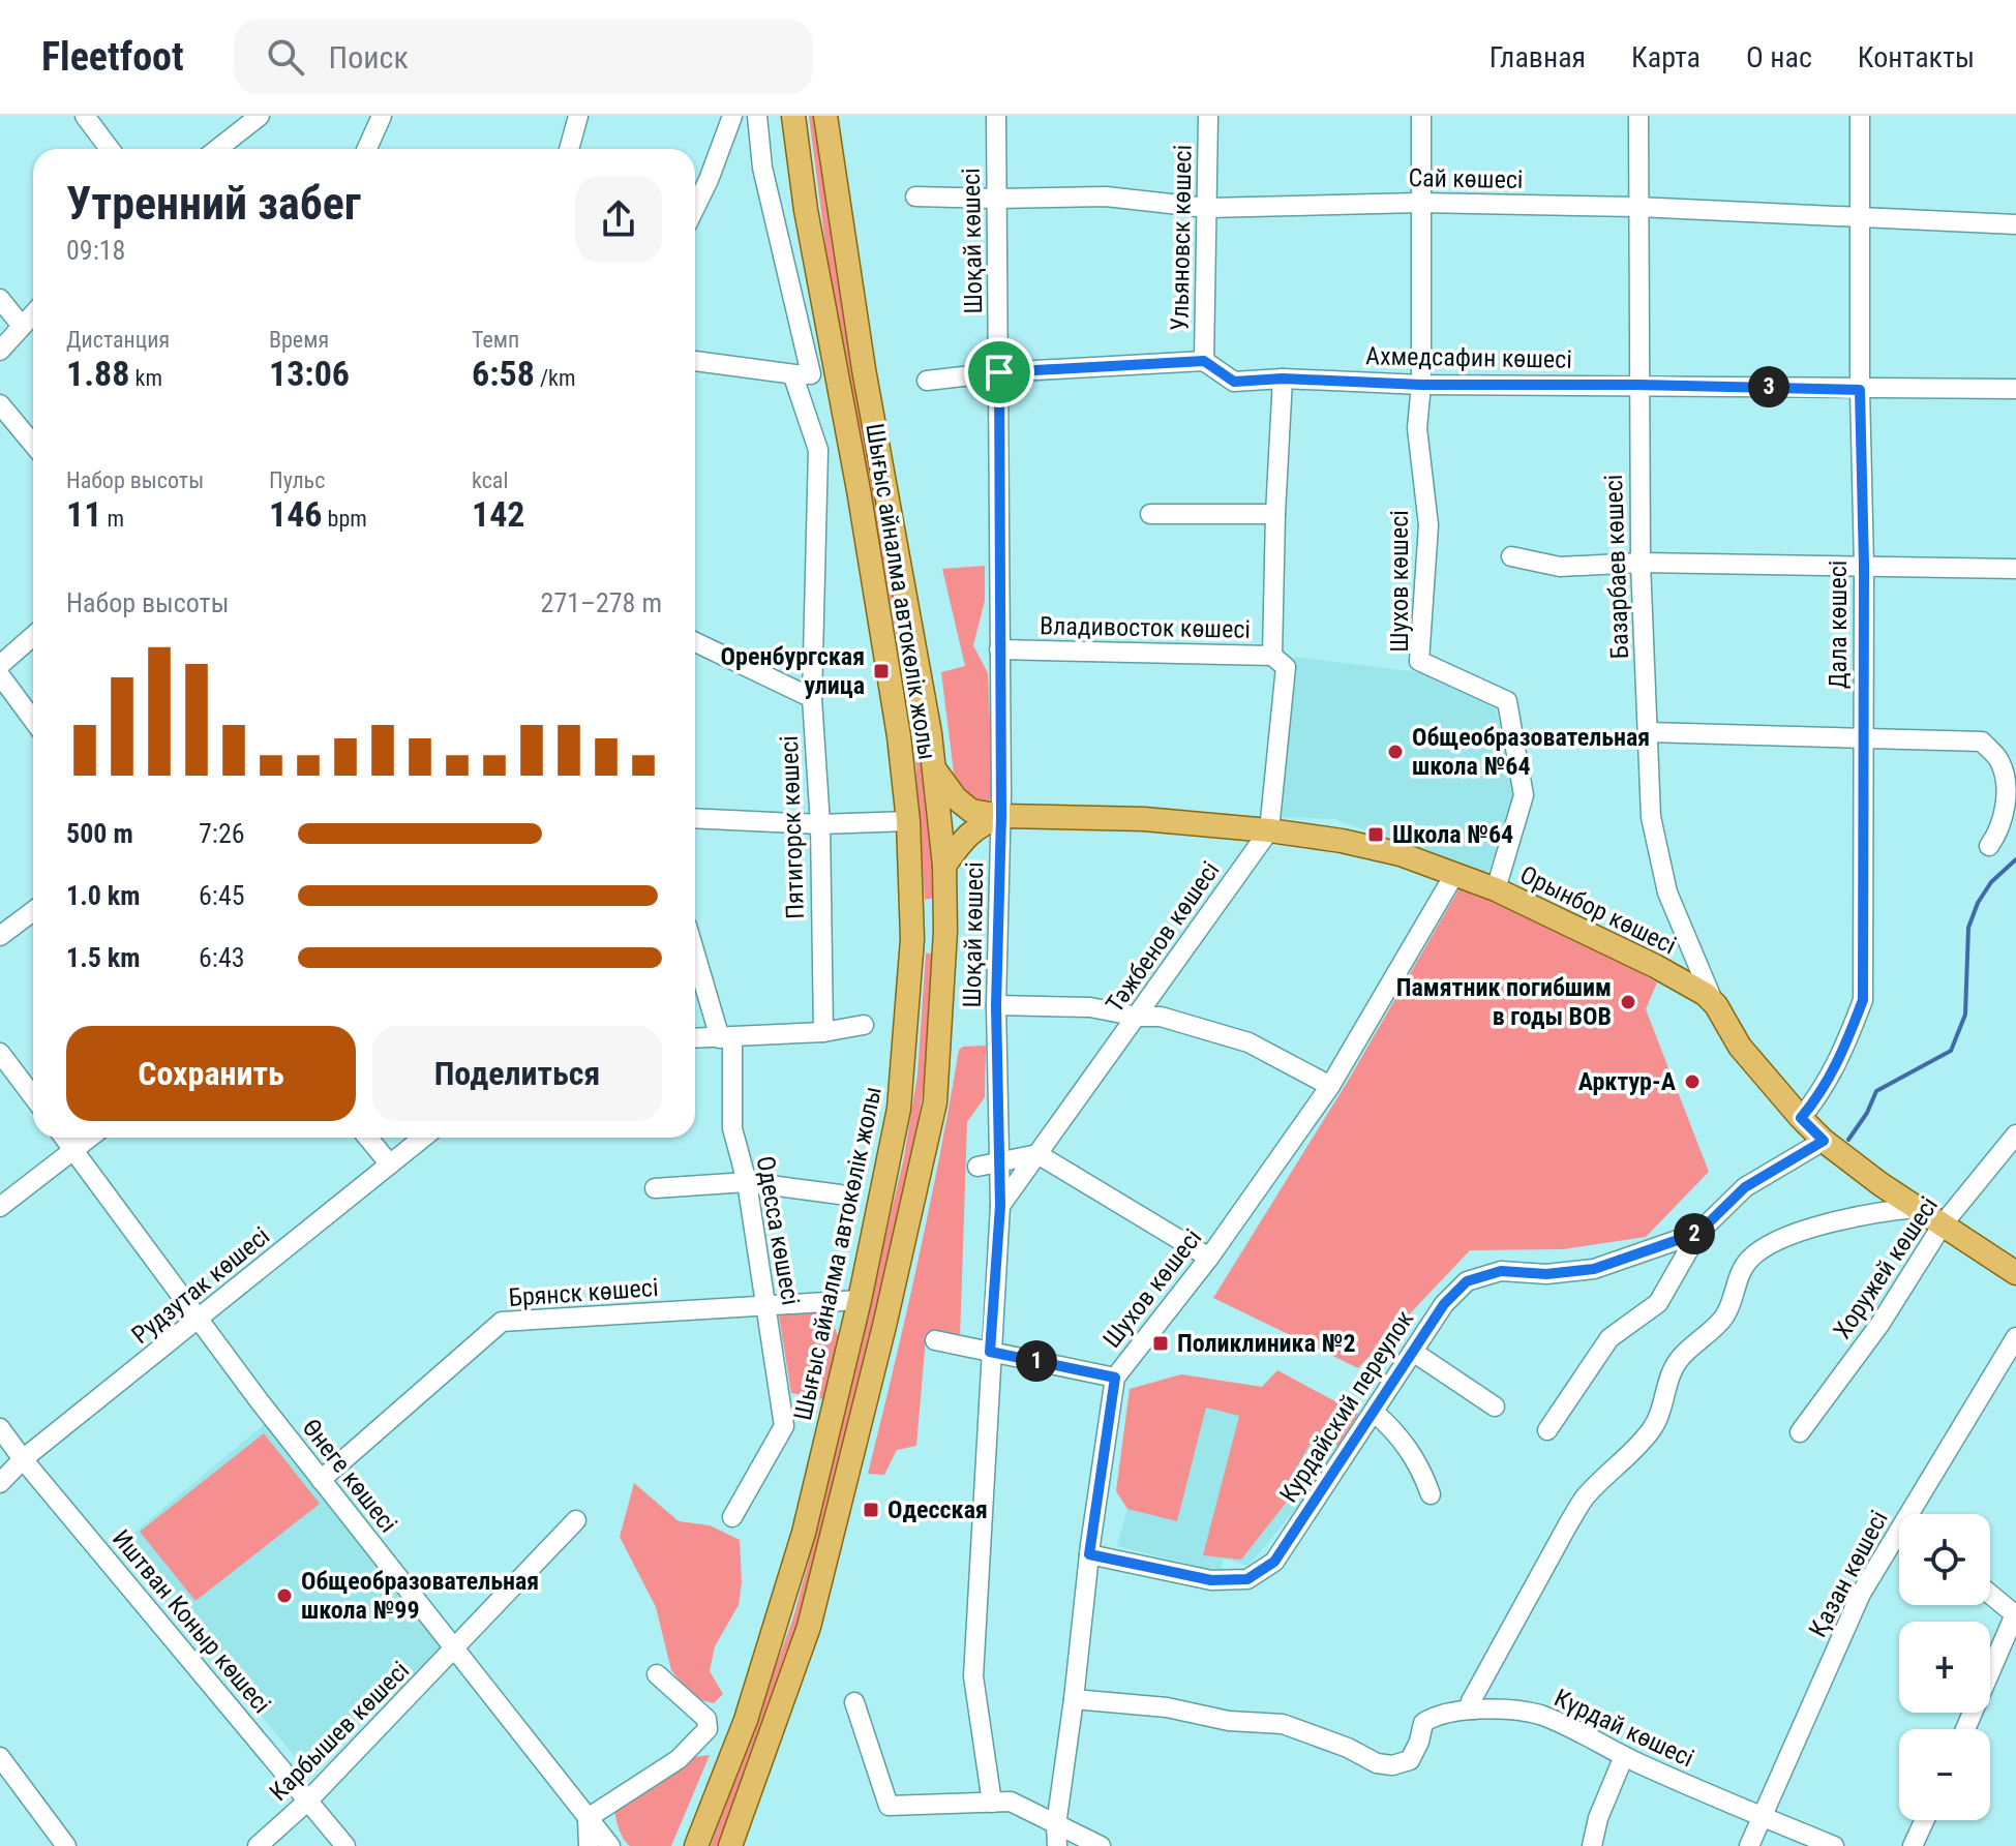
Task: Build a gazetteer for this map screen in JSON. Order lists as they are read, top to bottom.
{
  "streets": {
    "main road": ["Шығыс айналма автокөлік жолы", "Орынбор көшесі"],
    "street": [
      "Сай көшесі",
      "Ульяновск көшесі",
      "Шоқай көшесі",
      "Ахмедсафин көшесі",
      "Базарбаев көшесі",
      "Шухов көшесі",
      "Дала көшесі",
      "Владивосток көшесі",
      "Пятигорск көшесі",
      "Тәжбенов көшесі",
      "Одесса көшесі",
      "Хоружей көшесі",
      "Рудзутак көшесі",
      "Брянск көшесі",
      "Курдайский переулок",
      "Өнеге көшесі",
      "Қазан көшесі",
      "Иштван Коныр көшесі",
      "Күрдай көшесі",
      "Карбышев көшесі"
    ]
  },
  "crossings": [
    ["Сай көшесі", "Ульяновск көшесі"],
    ["Сай көшесі", "Шоқай көшесі"],
    ["Сай көшесі", "Базарбаев көшесі"],
    ["Сай көшесі", "Шухов көшесі"],
    ["Сай көшесі", "Дала көшесі"],
    ["Ульяновск көшесі", "Ахмедсафин көшесі"],
    ["Шоқай көшесі", "Владивосток көшесі"],
    ["Шоқай көшесі", "Орынбор көшесі"],
    ["Шоқай көшесі", "Тәжбенов көшесі"],
    ["Ахмедсафин көшесі", "Базарбаев көшесі"],
    ["Ахмедсафин көшесі", "Шухов көшесі"],
    ["Ахмедсафин көшесі", "Дала көшесі"],
    ["Ахмедсафин көшесі", "Тәжбенов көшесі"],
    ["Базарбаев көшесі", "Орынбор көшесі"],
    ["Шухов көшесі", "Орынбор көшесі"],
    ["Шухов көшесі", "Курдайский переулок"],
    ["Шухов көшесі", "Күрдай көшесі"],
    ["Шығыс айналма автокөлік жолы", "Брянск көшесі"],
    ["Дала көшесі", "Орынбор көшесі"],
    ["Владивосток көшесі", "Тәжбенов көшесі"],
    ["Орынбор көшесі", "Тәжбенов көшесі"],
    ["Орынбор көшесі", "Хоружей көшесі"],
    ["Одесса көшесі", "Брянск көшесі"],
    ["Рудзутак көшесі", "Өнеге көшесі"],
    ["Рудзутак көшесі", "Иштван Коныр көшесі"],
    ["Брянск көшесі", "Өнеге көшесі"],
    ["Өнеге көшесі", "Карбышев көшесі"],
    ["Қазан көшесі", "Күрдай көшесі"],
    ["Иштван Коныр көшесі", "Карбышев көшесі"]
  ],
  "places": {
    "transit": [
      "Оренбургская улица",
      "Школа №64",
      "Поликлиника №2",
      "Одесская"
    ],
    "other": [
      "Общеобразовательная школа №64",
      "Памятник погибшим в годы ВОВ",
      "Арктур-А",
      "Общеобразовательная школа №99"
    ]
  },
  "page": {
    "header": "Fleetfoot",
    "search": "Поиск",
    "nav": [
      "Главная",
      "Карта",
      "О нас",
      "Контакты"
    ],
    "heading": ["Утренний забег", "09:18"],
    "stats": [
      ["Дистанция", "1.88 km"],
      ["Время", "13:06"],
      ["Темп", "6:58 /km"],
      ["Набор высоты", "11 m"],
      ["Пульс", "146 bpm"],
      ["kcal", "142"]
    ],
    "pins": ["3", "2", "1"],
    "chart": ["Набор высоты", "271–278 m"],
    "list": [
      {
        "name": "500 m",
        "note": "7:26"
      },
      {
        "name": "1.0 km",
        "note": "6:45"
      },
      {
        "name": "1.5 km",
        "note": "6:43"
      }
    ],
    "buttons": ["Сохранить", "Поделиться"],
    "map_buttons": ["+", "−"]
  }
}
